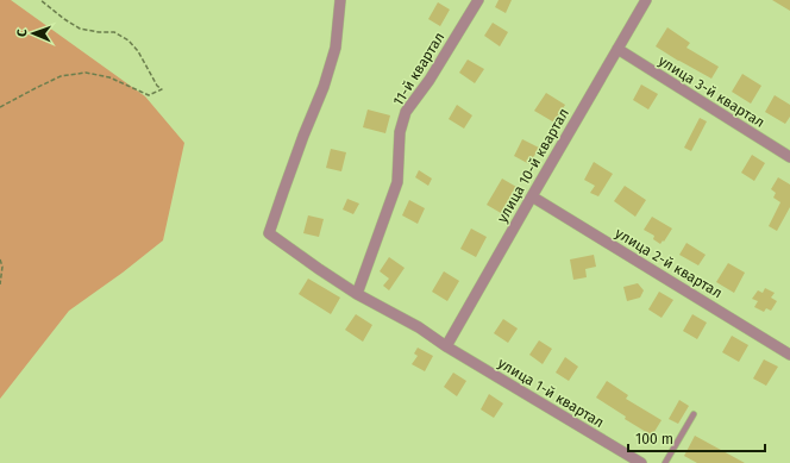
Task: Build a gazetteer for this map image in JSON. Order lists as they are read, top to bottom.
{
  "streets": {
    "street": [
      "11-й квартал",
      "улица 3-й квартал",
      "улица 10-й квартал",
      "улица 2-й квартал",
      "улица 1-й квартал"
    ]
  },
  "crossings": [
    ["11-й квартал", "улица 1-й квартал"],
    ["улица 3-й квартал", "улица 10-й квартал"],
    ["улица 10-й квартал", "улица 2-й квартал"],
    ["улица 10-й квартал", "улица 1-й квартал"]
  ],
  "scale_bar": "100 m",
  "north": "left"
}
